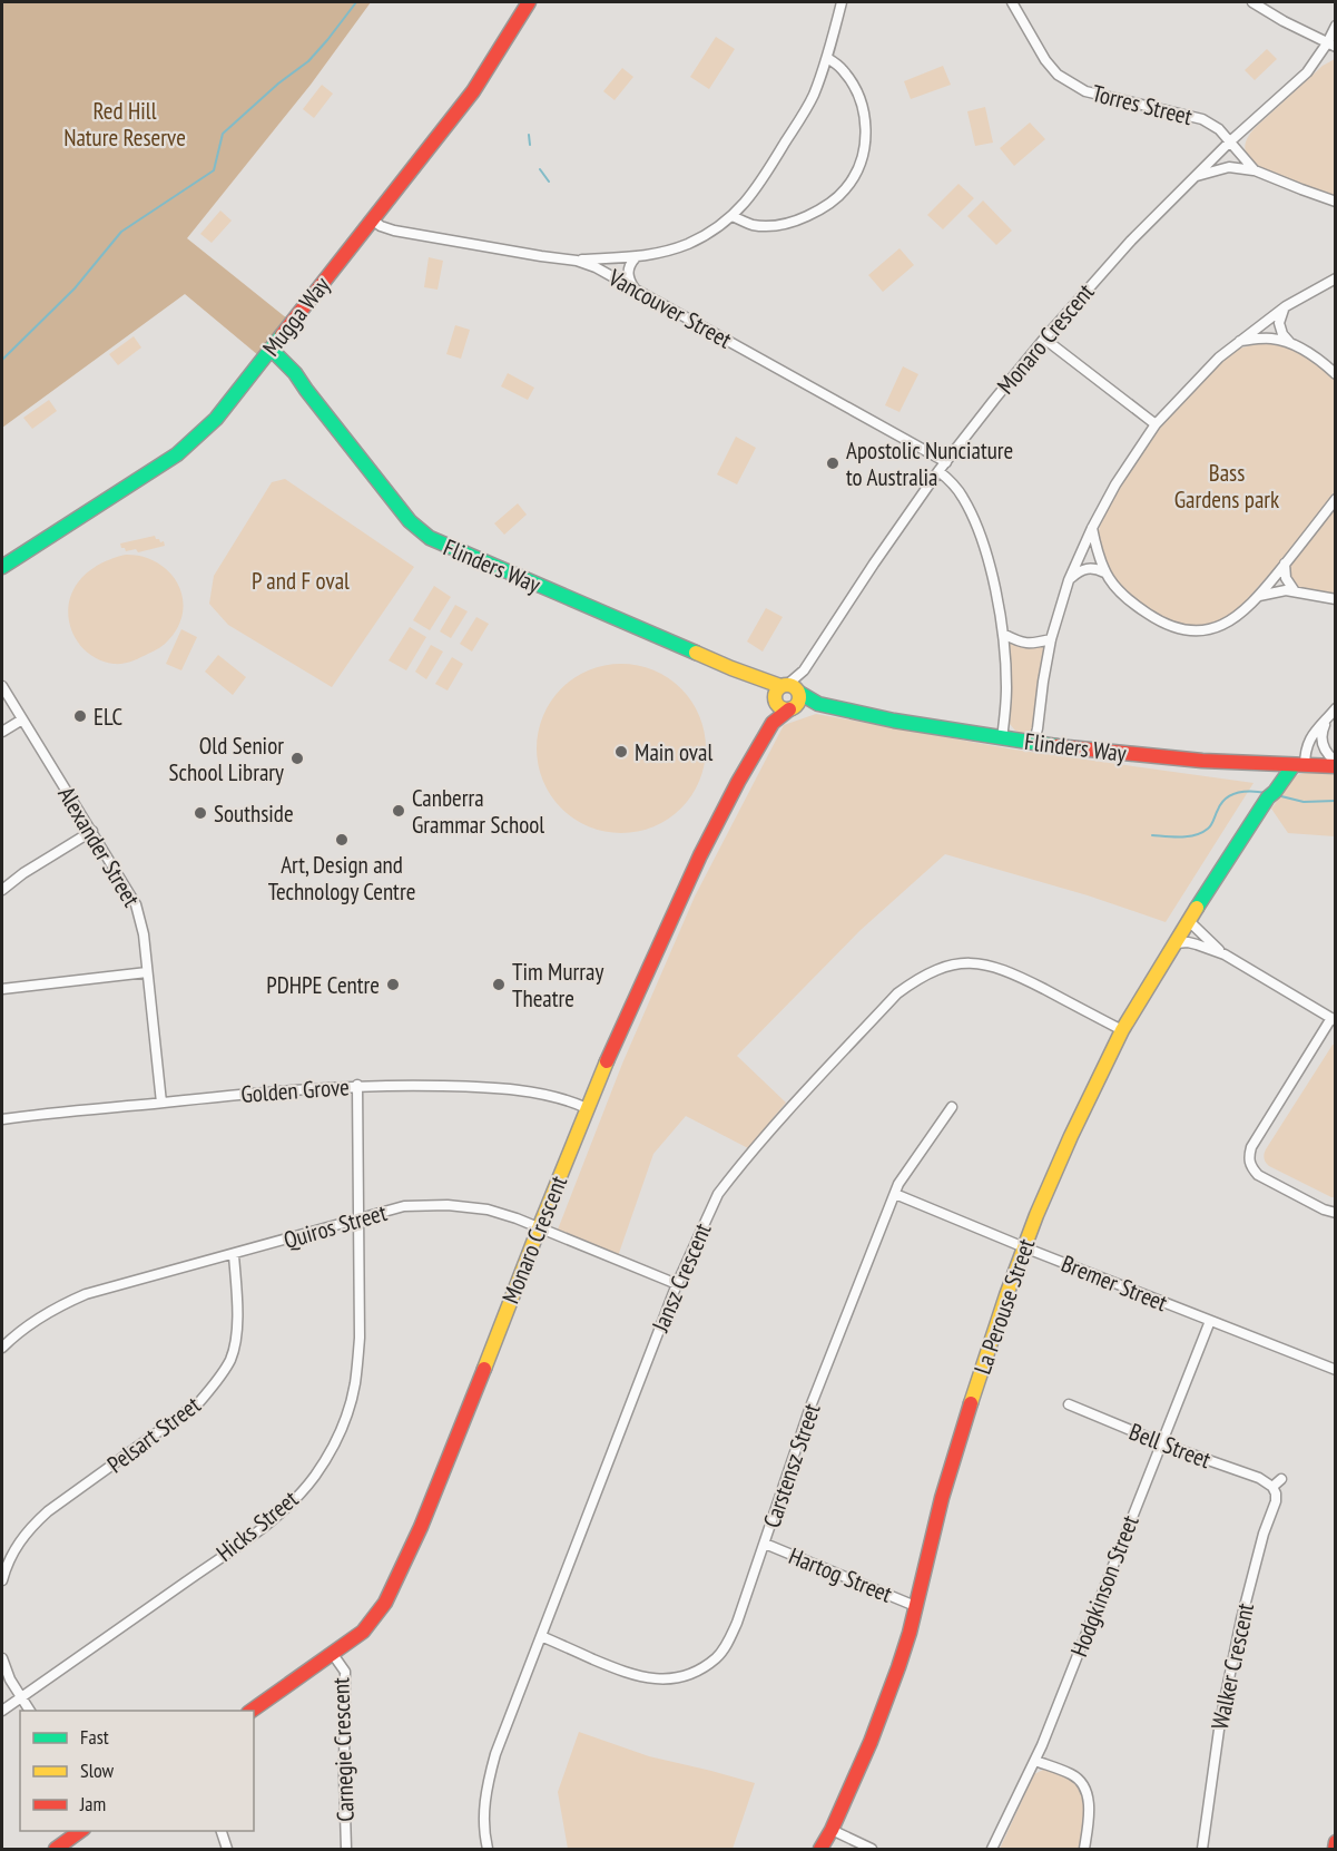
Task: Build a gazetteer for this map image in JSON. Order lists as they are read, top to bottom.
{
  "streets": {
    "street": [
      "Torres Street",
      "Vancouver Street",
      "Mugga Way",
      "Monaro Crescent",
      "Flinders Way",
      "Alexander Street",
      "Golden Grove",
      "Quiros Street",
      "Jansz Crescent",
      "Bremer Street",
      "La Perouse Street",
      "Pelsart Street",
      "Bell Street",
      "Carstensz Street",
      "Hicks Street",
      "Hartog Street",
      "Hodgkinson Street",
      "Walker Crescent",
      "Carnegie Crescent"
    ]
  },
  "crossings": [
    ["Torres Street", "Monaro Crescent"],
    ["Vancouver Street", "Mugga Way"],
    ["Vancouver Street", "Monaro Crescent"],
    ["Mugga Way", "Flinders Way"],
    ["Monaro Crescent", "Flinders Way"],
    ["Monaro Crescent", "Golden Grove"],
    ["Monaro Crescent", "Quiros Street"],
    ["Monaro Crescent", "Carnegie Crescent"],
    ["Flinders Way", "La Perouse Street"],
    ["Alexander Street", "Golden Grove"],
    ["Golden Grove", "Hicks Street"],
    ["Quiros Street", "Jansz Crescent"],
    ["Quiros Street", "Pelsart Street"],
    ["Quiros Street", "Hicks Street"],
    ["Jansz Crescent", "La Perouse Street"],
    ["Jansz Crescent", "Carstensz Street"],
    ["Bremer Street", "La Perouse Street"],
    ["Bremer Street", "Carstensz Street"],
    ["Bremer Street", "Hodgkinson Street"],
    ["La Perouse Street", "Hartog Street"],
    ["Bell Street", "Hodgkinson Street"],
    ["Bell Street", "Walker Crescent"],
    ["Carstensz Street", "Hartog Street"]
  ],
  "parks": ["Red Hill Nature Reserve", "Bass Gardens park", "P and F oval"],
  "places": [
    "Apostolic Nunciature to Australia",
    "ELC",
    "Main oval",
    "Old Senior School Library",
    "Canberra Grammar School",
    "Southside",
    "Art, Design and Technology Centre",
    "PDHPE Centre",
    "Tim Murray Theatre"
  ],
  "legend": ["Fast", "Slow", "Jam"]
}
